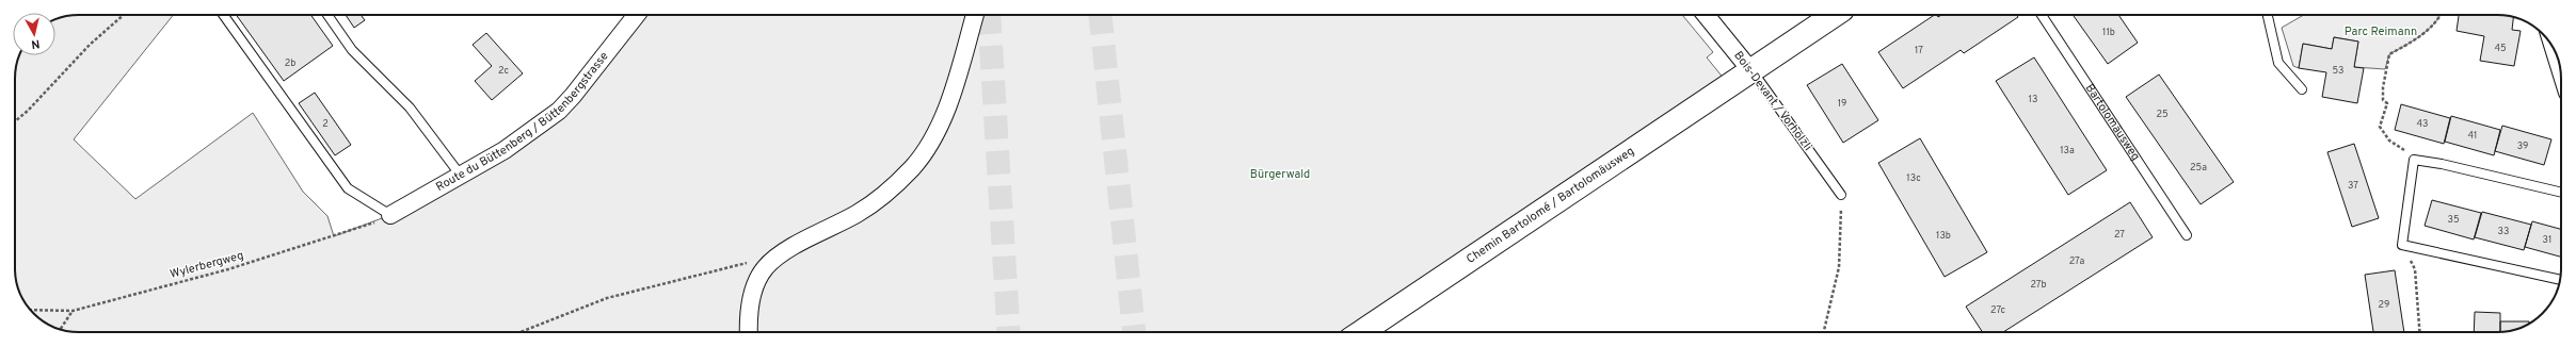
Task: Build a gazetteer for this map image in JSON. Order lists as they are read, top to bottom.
{
  "streets": {
    "street": ["Bois-Devant / Vorhölzli", "Route du Büttenberg / Büttenbergstrasse", "Chemin Bartolomé / Bartolomäusweg"],
    "lane": ["Bartolomäusweg"],
    "path": ["Wylerbergweg"]
  },
  "crossings": [
    ["Bois-Devant / Vorhölzli", "Chemin Bartolomé / Bartolomäusweg"],
    ["Route du Büttenberg / Büttenbergstrasse", "Wylerbergweg"]
  ],
  "parks": ["Parc Reimann", "Bürgerwald"],
  "house_numbers": [
    "11b",
    "45",
    "17",
    "2b",
    "2c",
    "53",
    "13",
    "19",
    "25",
    "2",
    "43",
    "41",
    "39",
    "13a",
    "25a",
    "13c",
    "37",
    "35",
    "33",
    "27",
    "13b",
    "31",
    "27a",
    "27b",
    "29",
    "27c"
  ],
  "north": "bottom"
}
